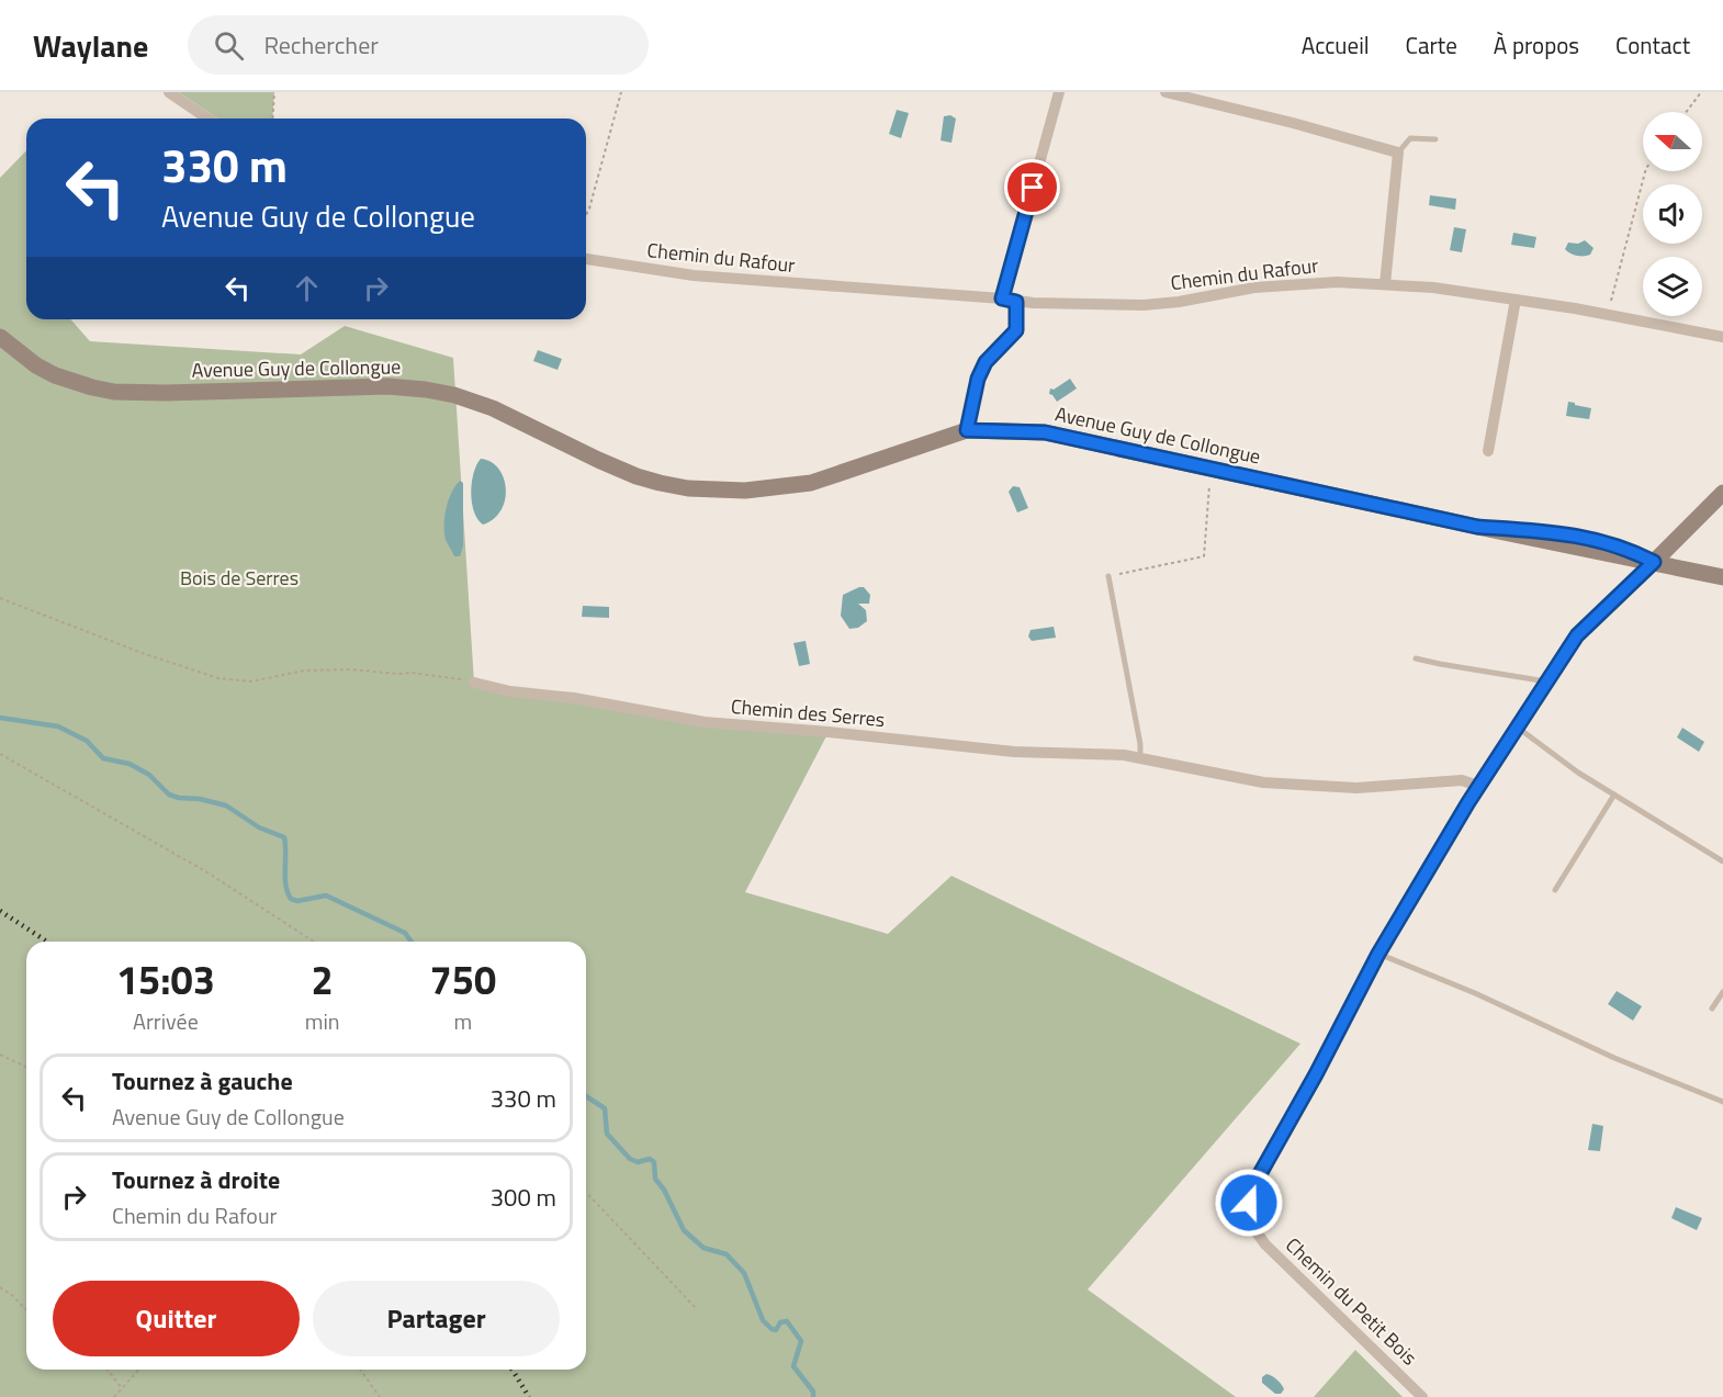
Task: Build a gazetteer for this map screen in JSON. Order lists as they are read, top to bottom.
{
  "streets": {
    "main road": ["Avenue Guy de Collongue"],
    "street": ["Chemin du Rafour", "Chemin des Serres", "Chemin du Petit Bois"]
  },
  "crossings": [
    ["Avenue Guy de Collongue", "Chemin du Petit Bois"],
    ["Chemin des Serres", "Chemin du Petit Bois"]
  ],
  "parks": ["Bois de Serres"],
  "north": "left",
  "page": {
    "header": "Waylane",
    "search": "Rechercher",
    "nav": [
      "Accueil",
      "Carte",
      "À propos",
      "Contact"
    ],
    "turn": ["330 m", "Avenue Guy de Collongue"],
    "eta": [
      "15:03",
      "Arrivée",
      "2",
      "min",
      "750",
      "m"
    ],
    "list": [
      {
        "name": "Tournez à gauche",
        "note": "Avenue Guy de Collongue",
        "value": "330 m"
      },
      {
        "name": "Tournez à droite",
        "note": "Chemin du Rafour",
        "value": "300 m"
      }
    ],
    "buttons": ["Quitter", "Partager"]
  }
}
